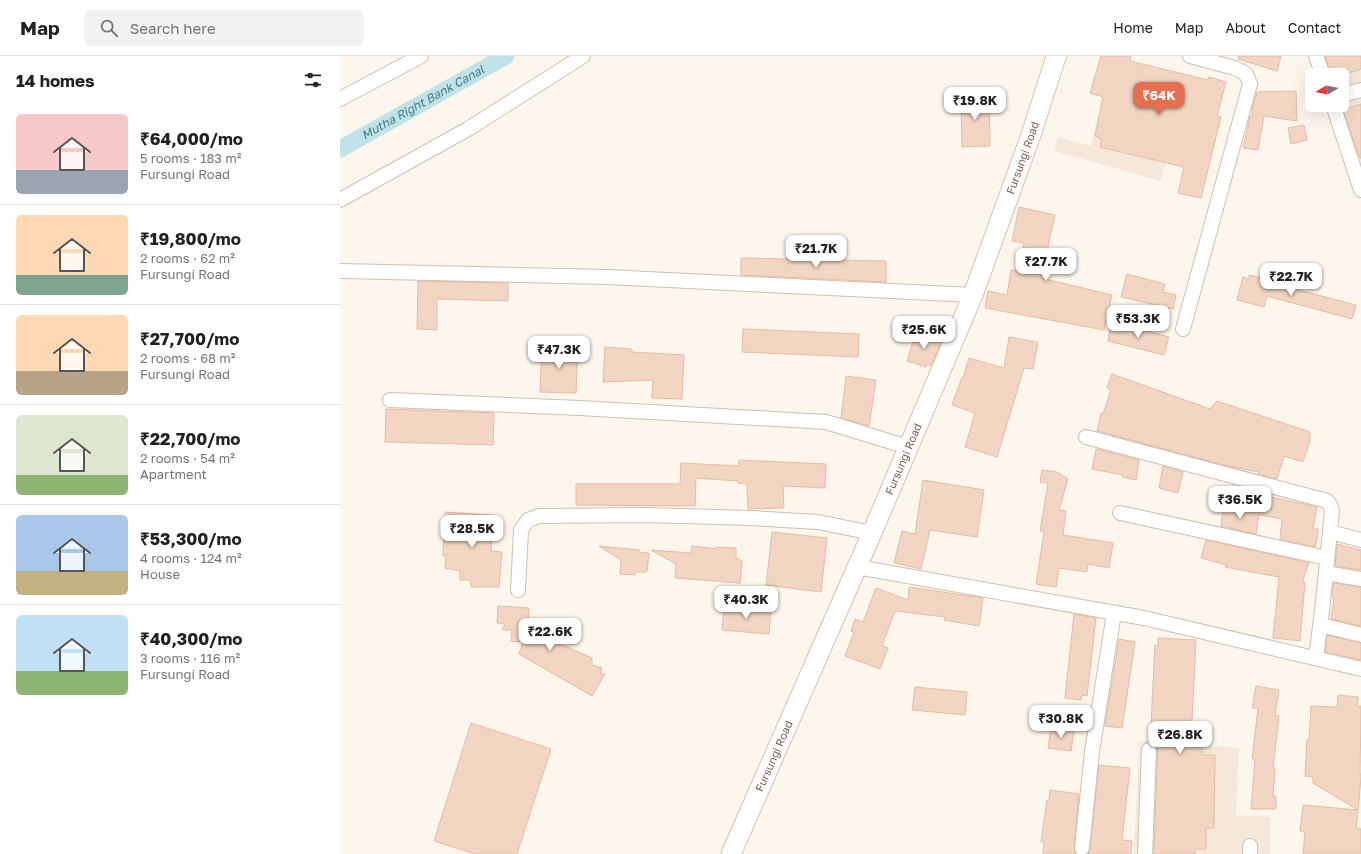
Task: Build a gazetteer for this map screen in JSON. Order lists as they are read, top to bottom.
{
  "streets": {
    "street": ["Fursungi Road"]
  },
  "water": ["Mutha Right Bank Canal"],
  "north": "left",
  "page": {
    "header": "Map",
    "search": "Search here",
    "nav": [
      "Home",
      "Map",
      "About",
      "Contact"
    ],
    "heading": "14 homes",
    "price": [
      "₹64K",
      "₹19.8K",
      "₹21.7K",
      "₹27.7K",
      "₹22.7K",
      "₹53.3K",
      "₹25.6K",
      "₹47.3K",
      "₹36.5K",
      "₹28.5K",
      "₹40.3K",
      "₹22.6K",
      "₹30.8K",
      "₹26.8K"
    ],
    "list": [
      {
        "name": "₹64,000/mo",
        "note": "5 rooms · 183 m² · Fursungi Road"
      },
      {
        "name": "₹19,800/mo",
        "note": "2 rooms · 62 m² · Fursungi Road"
      },
      {
        "name": "₹27,700/mo",
        "note": "2 rooms · 68 m² · Fursungi Road"
      },
      {
        "name": "₹22,700/mo",
        "note": "2 rooms · 54 m² · Apartment"
      },
      {
        "name": "₹53,300/mo",
        "note": "4 rooms · 124 m² · House"
      },
      {
        "name": "₹40,300/mo",
        "note": "3 rooms · 116 m² · Fursungi Road"
      }
    ]
  }
}
